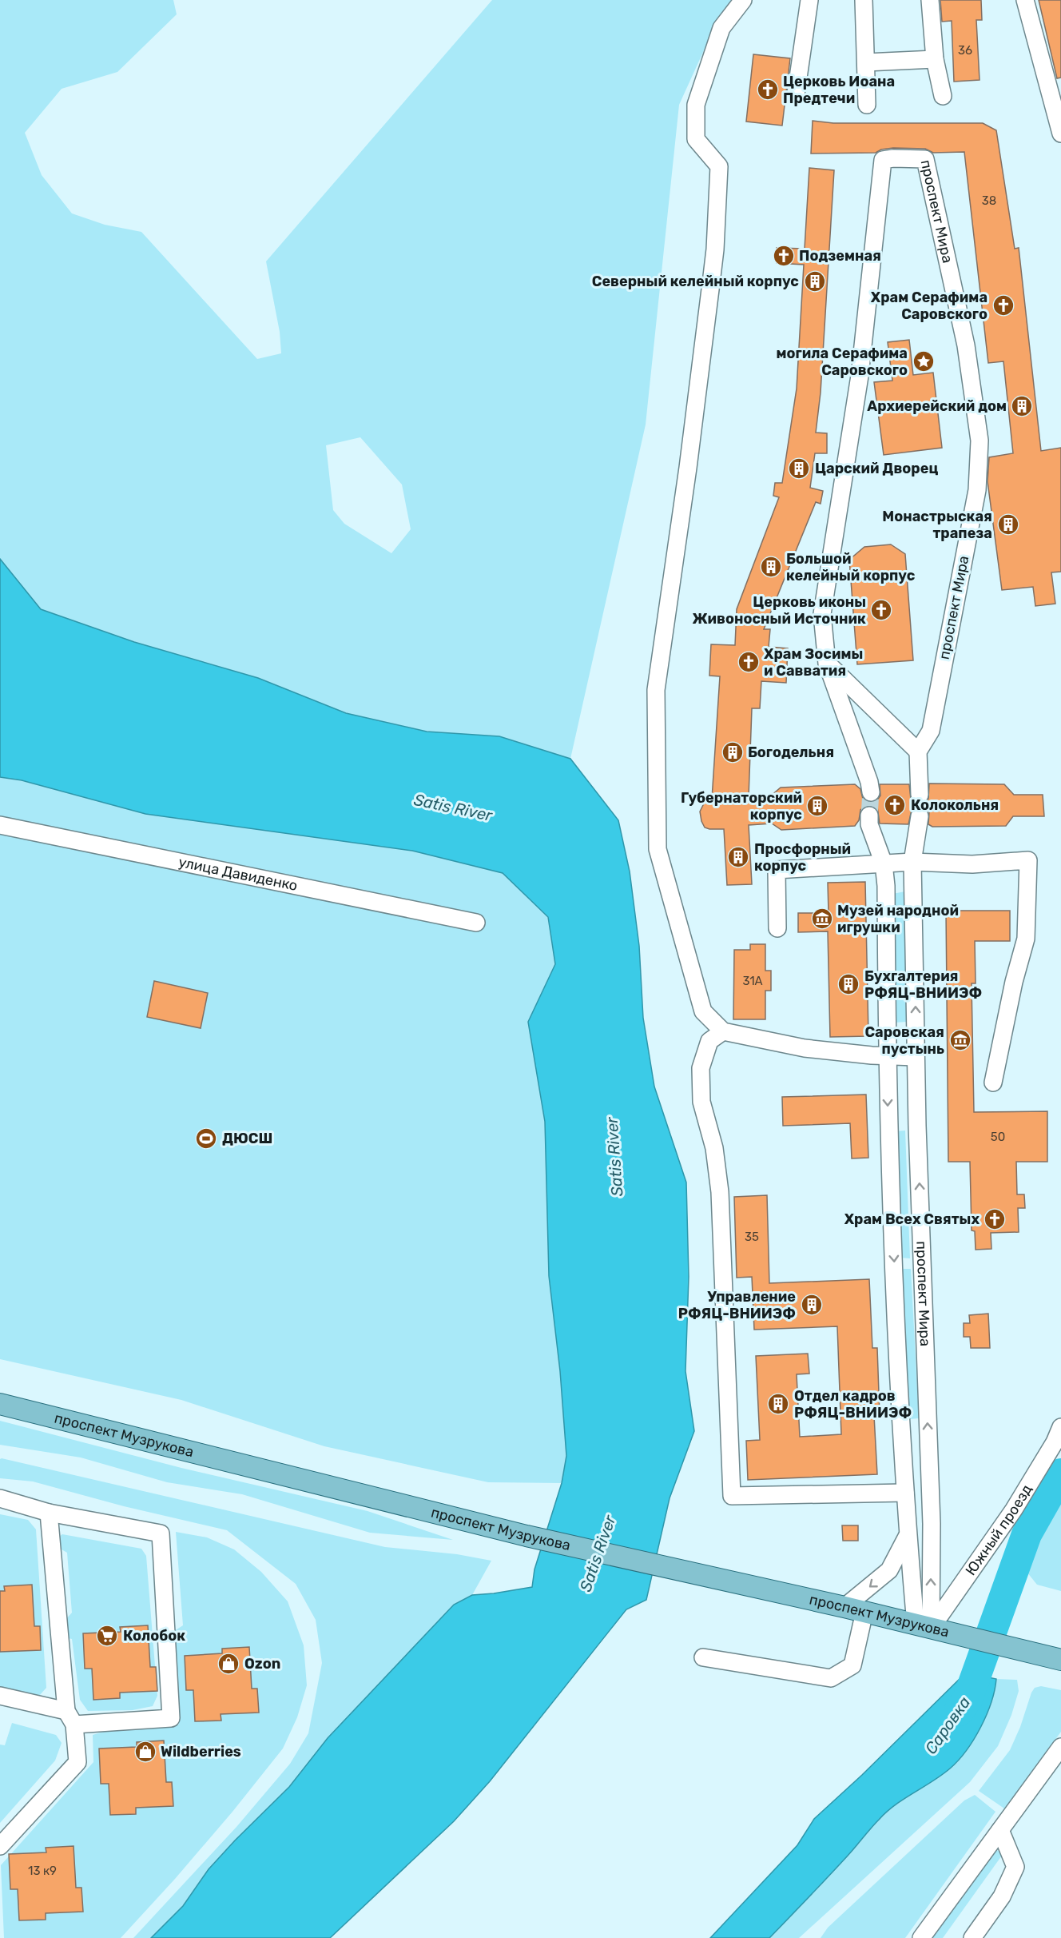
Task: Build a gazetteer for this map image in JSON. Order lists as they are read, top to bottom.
{
  "streets": {
    "main road": ["проспект Музрукова"],
    "street": ["проспект Мира", "улица Давиденко", "Южный проезд"]
  },
  "crossings": [
    ["проспект Мира", "проспект Музрукова"],
    ["проспект Мира", "Южный проезд"],
    ["проспект Музрукова", "Южный проезд"]
  ],
  "water": ["Satis River", "Саровка"],
  "places": {
    "church": [
      "Церковь Иоана Предтечи",
      "Подземная",
      "Храм Серафима Саровского",
      "Церковь иконы Живоносный Источник",
      "Храм Зосимы и Савватия",
      "Колокольня",
      "Храм Всех Святых"
    ],
    "building": [
      "Северный келейный корпус",
      "Архиерейский дом",
      "Царский Дворец",
      "Монастрыская трапеза",
      "Большой келейный корпус",
      "Богодельня",
      "Губернаторский корпус",
      "Просфорный корпус",
      "Бухгалтерия РФЯЦ-ВНИИЭФ",
      "Управление РФЯЦ-ВНИИЭФ",
      "Отдел кадров РФЯЦ-ВНИИЭФ"
    ],
    "place": ["могила Серафима Саровского"],
    "museum": ["Музей народной игрушки", "Саровская пустынь"],
    "sports": ["ДЮСШ"],
    "supermarket": ["Колобок"],
    "shop": ["Ozon", "Wildberries"]
  },
  "house_numbers": [
    "36",
    "38",
    "31А",
    "50",
    "35",
    "13 к9"
  ]
}
